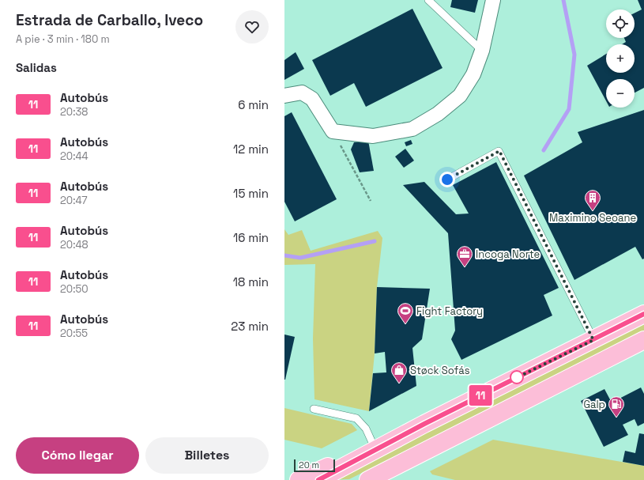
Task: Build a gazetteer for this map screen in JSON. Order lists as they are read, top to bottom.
{
  "places": {
    "building": ["Maximino Seoane"],
    "office": ["Incoga Norte"],
    "sports": ["Fight Factory"],
    "shop": ["Støck Sofás"],
    "fuel station": ["Galp"]
  },
  "lines": ["bus line 11"],
  "scale_bar": "20 m",
  "page": {
    "heading": [
      ["Estrada de Carballo, Iveco", "A pie · 3 min · 180 m"],
      "Salidas"
    ],
    "on_map": "11",
    "map_buttons": ["+", "−"],
    "list": [
      {
        "mark": "11",
        "name": "Autobús",
        "note": "20:38",
        "value": "6 min"
      },
      {
        "mark": "11",
        "name": "Autobús",
        "note": "20:44",
        "value": "12 min"
      },
      {
        "mark": "11",
        "name": "Autobús",
        "note": "20:47",
        "value": "15 min"
      },
      {
        "mark": "11",
        "name": "Autobús",
        "note": "20:48",
        "value": "16 min"
      },
      {
        "mark": "11",
        "name": "Autobús",
        "note": "20:50",
        "value": "18 min"
      },
      {
        "mark": "11",
        "name": "Autobús",
        "note": "20:55",
        "value": "23 min"
      }
    ],
    "buttons": ["Cómo llegar", "Billetes"],
    "scale": "20 m"
  }
}
